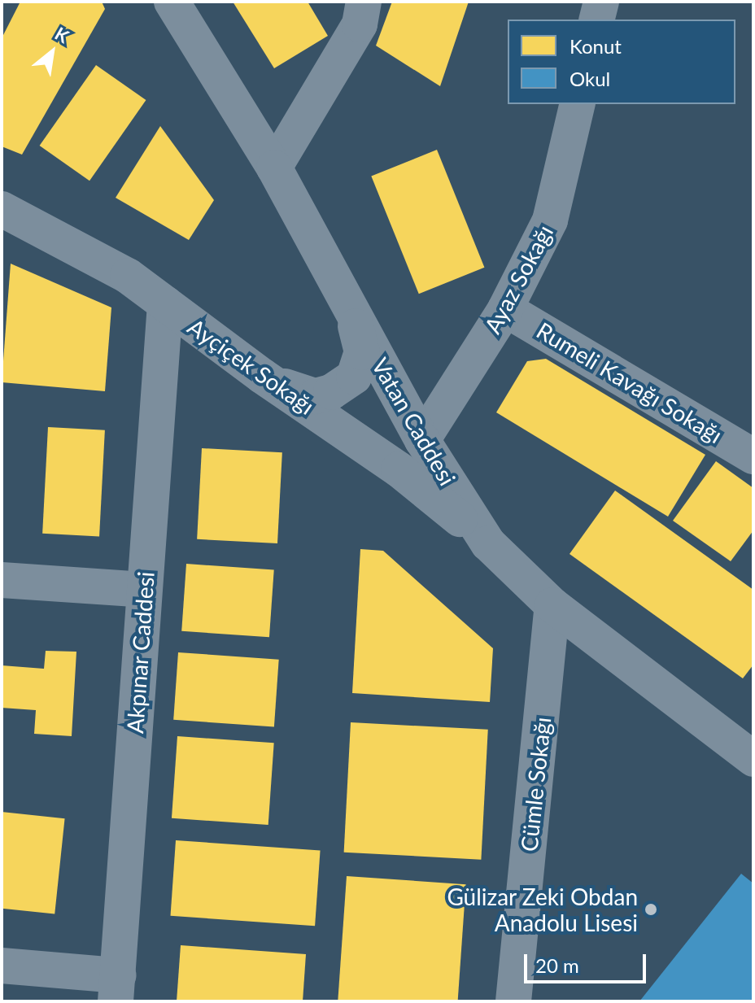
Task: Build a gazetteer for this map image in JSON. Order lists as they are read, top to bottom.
{
  "streets": {
    "street": [
      "Ayaz Sokağı",
      "Ayçiçek Sokağı",
      "Rumeli Kavağı Sokağı",
      "Vatan Caddesi",
      "Akpınar Caddesi",
      "Cümle Sokağı"
    ]
  },
  "crossings": [
    ["Ayaz Sokağı", "Rumeli Kavağı Sokağı"],
    ["Ayaz Sokağı", "Vatan Caddesi"],
    ["Ayçiçek Sokağı", "Vatan Caddesi"],
    ["Ayçiçek Sokağı", "Akpınar Caddesi"],
    ["Vatan Caddesi", "Cümle Sokağı"]
  ],
  "places": ["Gülizar Zeki Obdan Anadolu Lisesi"],
  "legend": ["Konut", "Okul"],
  "scale_bar": "20 m",
  "north": "top right"
}
